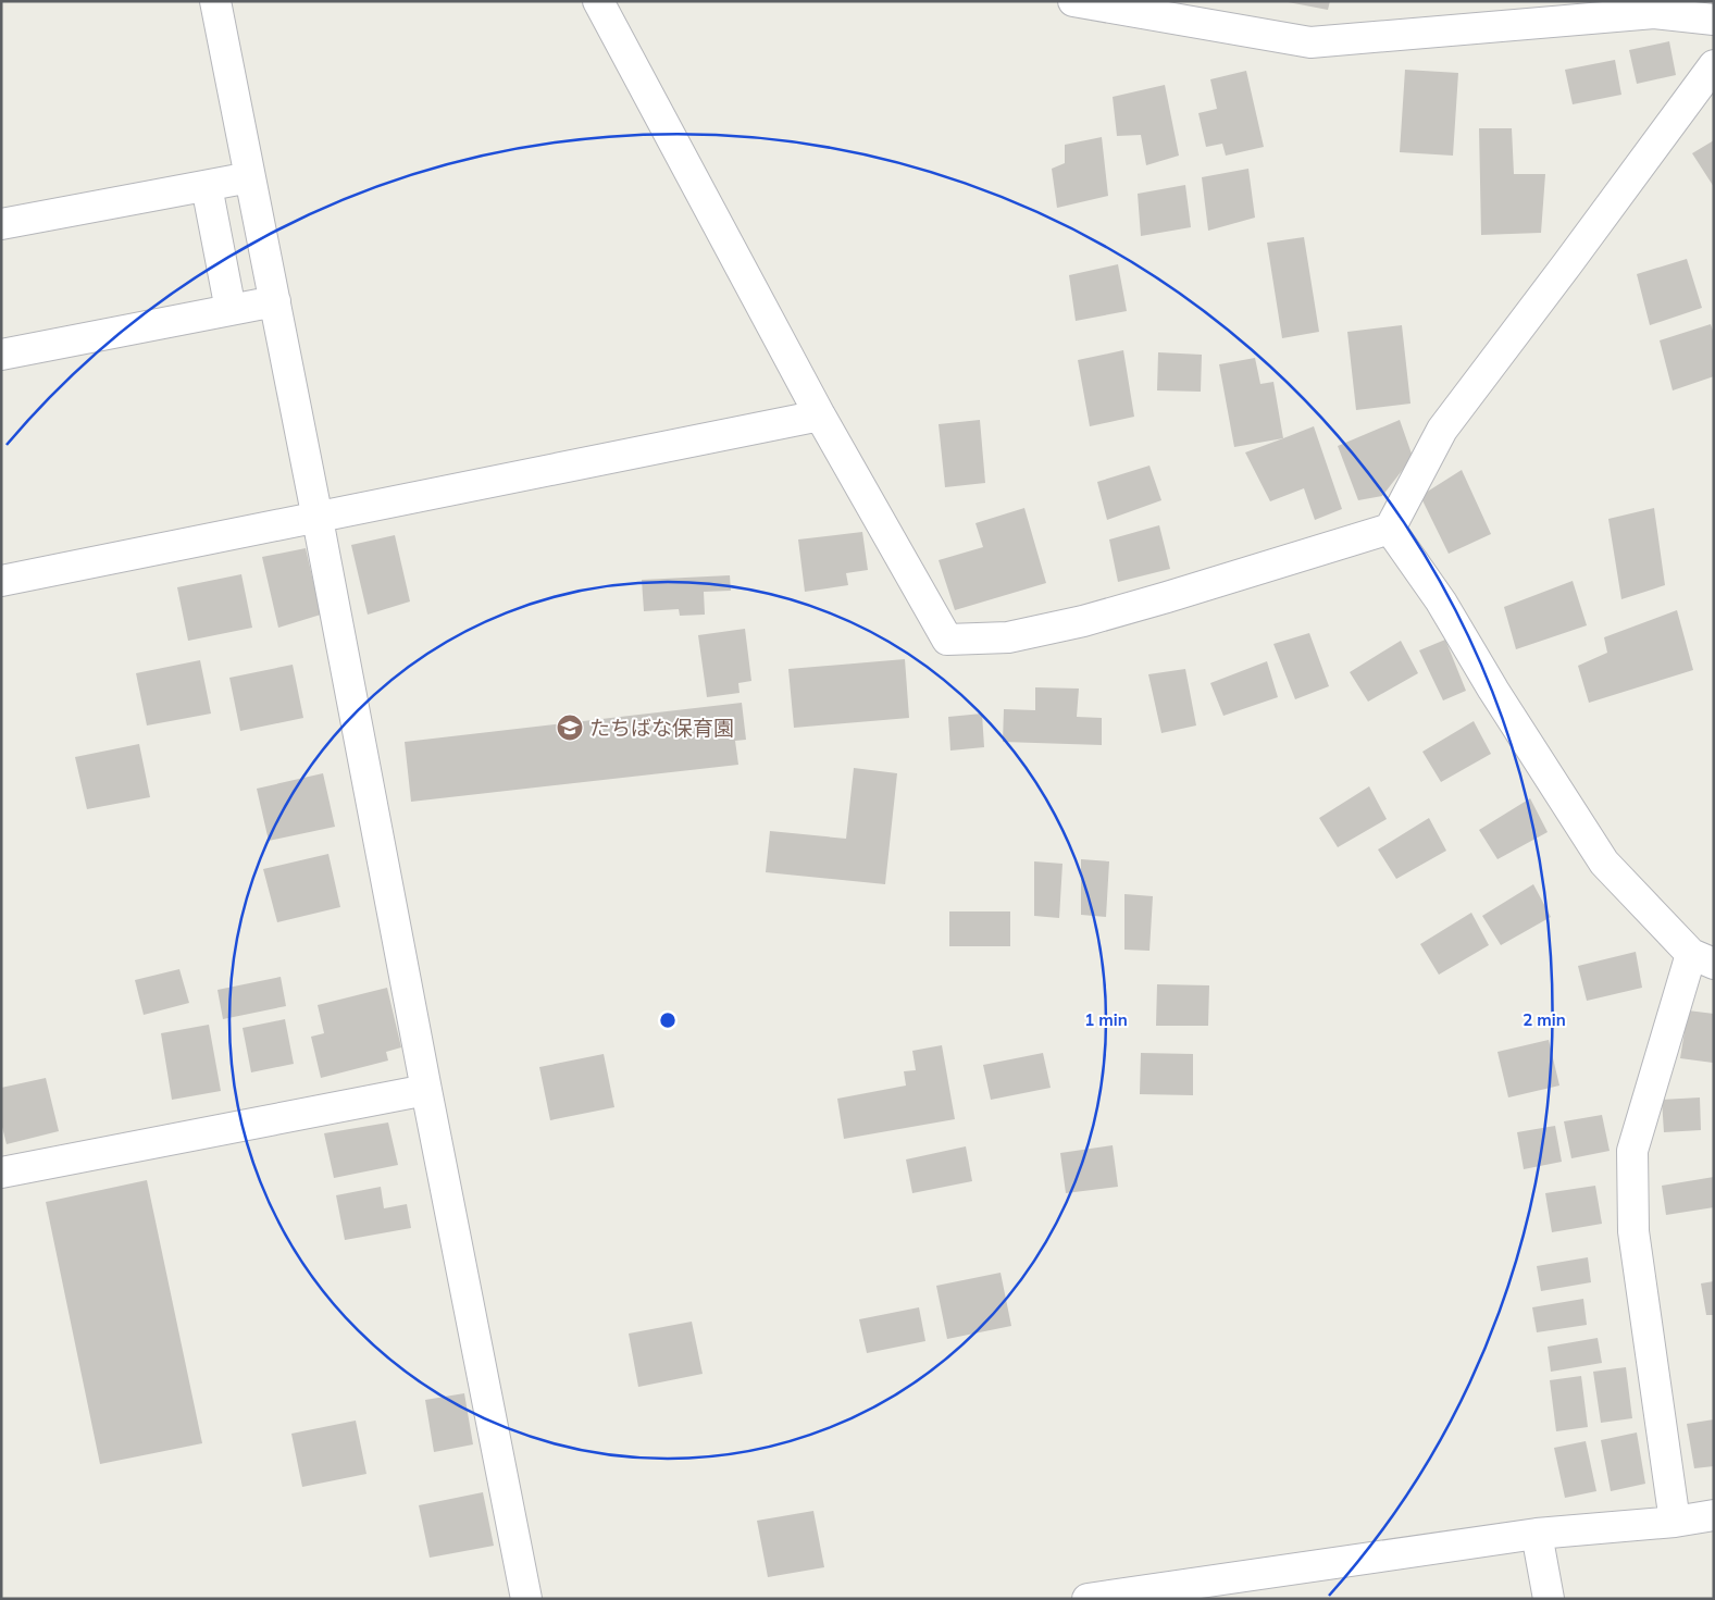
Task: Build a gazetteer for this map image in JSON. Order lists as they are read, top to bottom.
{
  "places": {
    "school or university": ["たちばな保育園"]
  },
  "rings": ["1 min", "2 min"]
}
